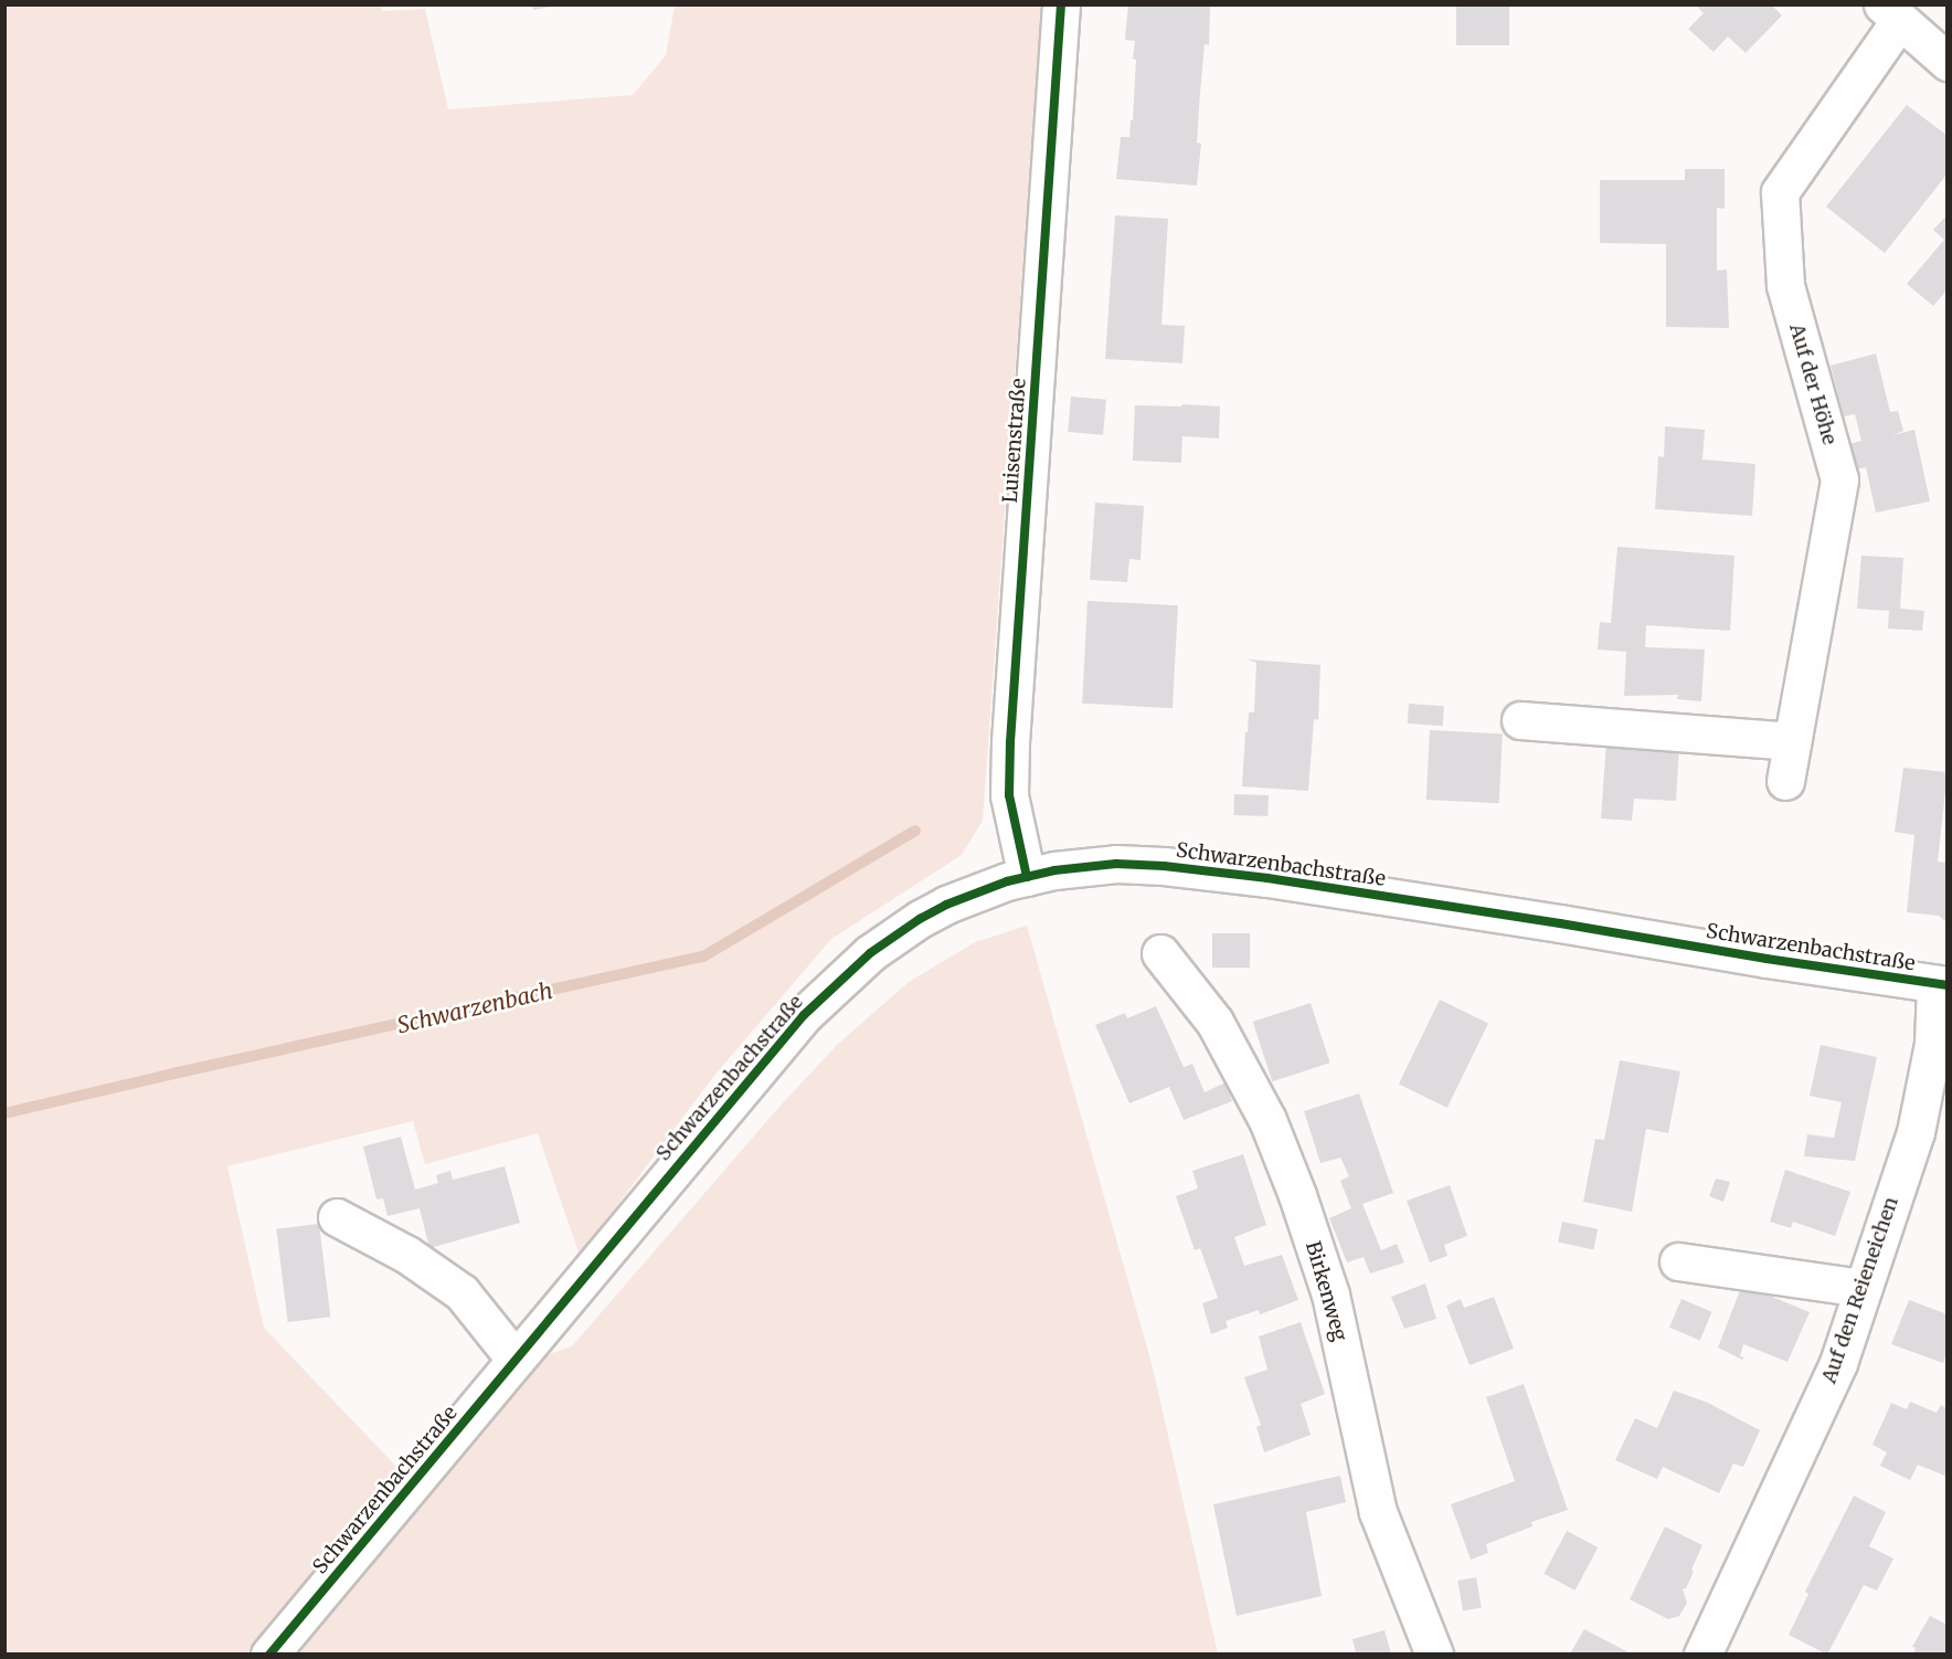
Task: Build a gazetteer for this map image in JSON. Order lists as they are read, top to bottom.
{
  "streets": {
    "street": [
      "Auf der Höhe",
      "Luisenstraße",
      "Schwarzenbachstraße",
      "Auf den Reieneichen",
      "Birkenweg"
    ]
  },
  "crossings": [
    ["Luisenstraße", "Schwarzenbachstraße"],
    ["Schwarzenbachstraße", "Auf den Reieneichen"]
  ],
  "water": ["Schwarzenbach"]
}
